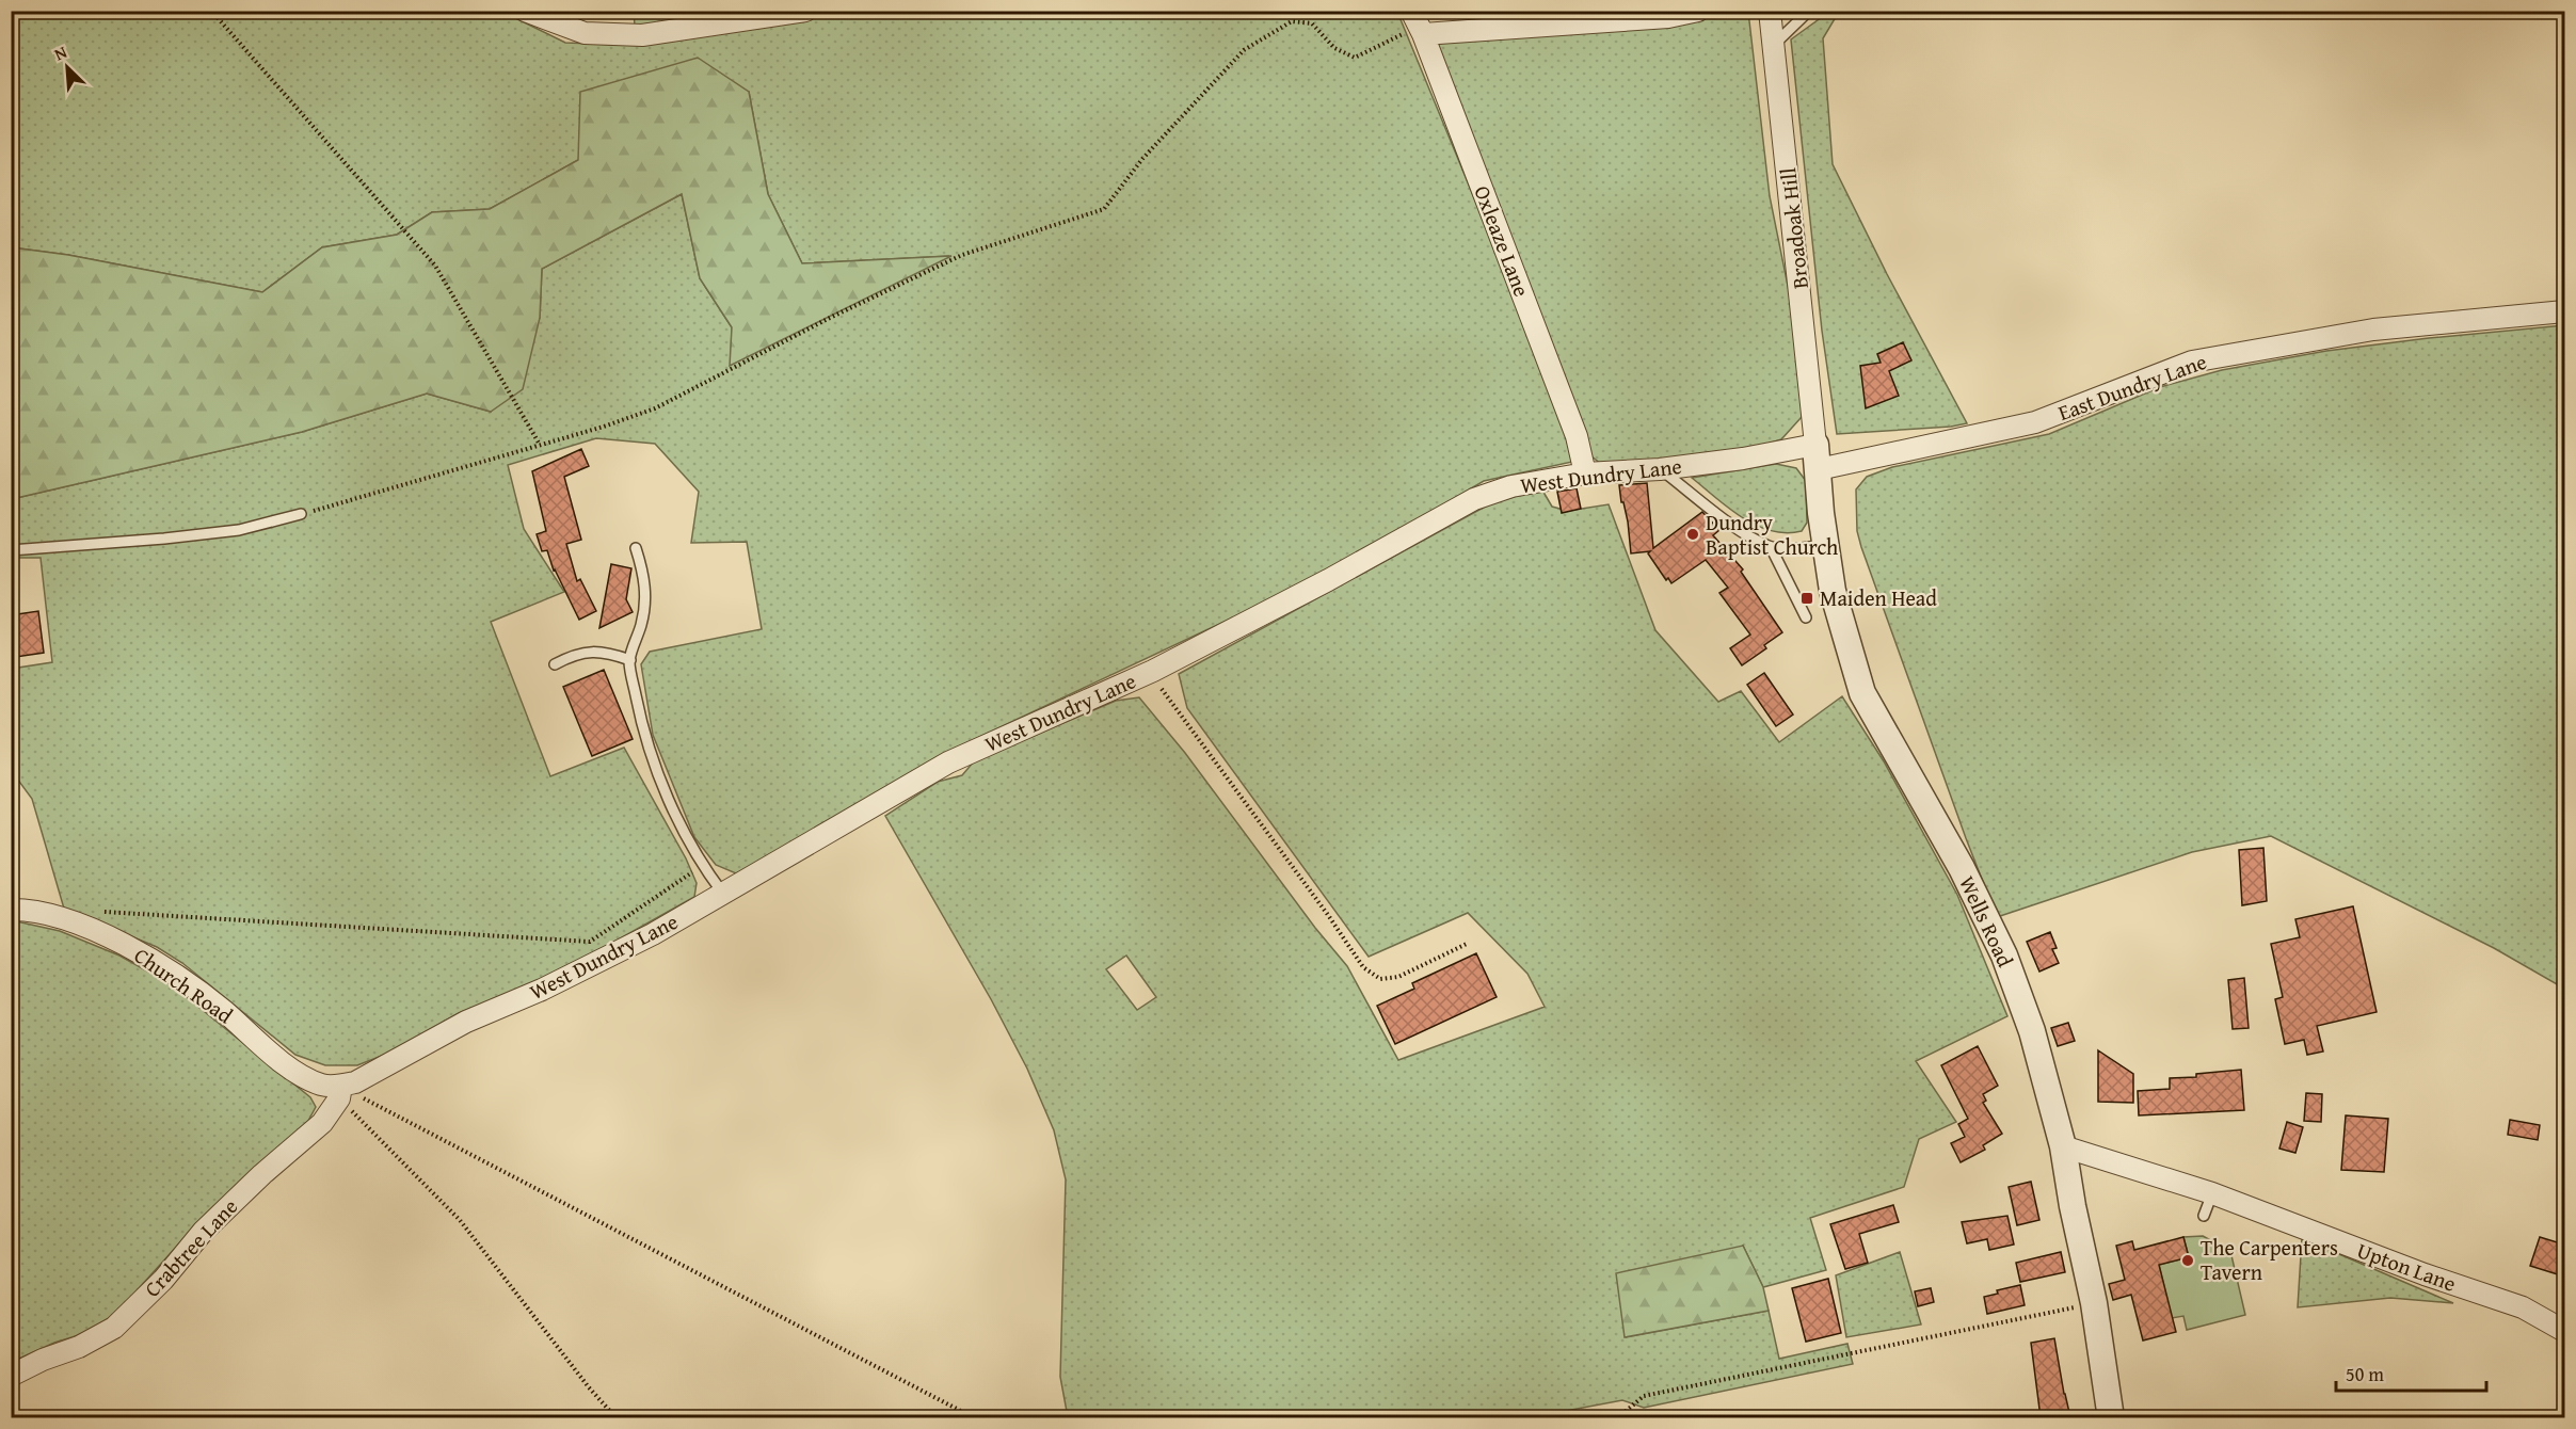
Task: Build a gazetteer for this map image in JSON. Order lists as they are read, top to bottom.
{
  "streets": {
    "street": [
      "Broadoak Hill",
      "Oxleaze Lane",
      "East Dundry Lane",
      "West Dundry Lane",
      "Wells Road",
      "Church Road",
      "Crabtree Lane",
      "Upton Lane"
    ]
  },
  "crossings": [
    ["Broadoak Hill", "East Dundry Lane"],
    ["Broadoak Hill", "West Dundry Lane"],
    ["Broadoak Hill", "Wells Road"],
    ["Oxleaze Lane", "West Dundry Lane"],
    ["East Dundry Lane", "West Dundry Lane"],
    ["East Dundry Lane", "Wells Road"],
    ["West Dundry Lane", "Wells Road"],
    ["West Dundry Lane", "Church Road"],
    ["West Dundry Lane", "Crabtree Lane"],
    ["Wells Road", "Upton Lane"],
    ["Church Road", "Crabtree Lane"]
  ],
  "places": {
    "other": ["Dundry Baptist Church", "The Carpenters Tavern"],
    "transit": ["Maiden Head"]
  },
  "scale_bar": "50 m",
  "north": "top left"
}
